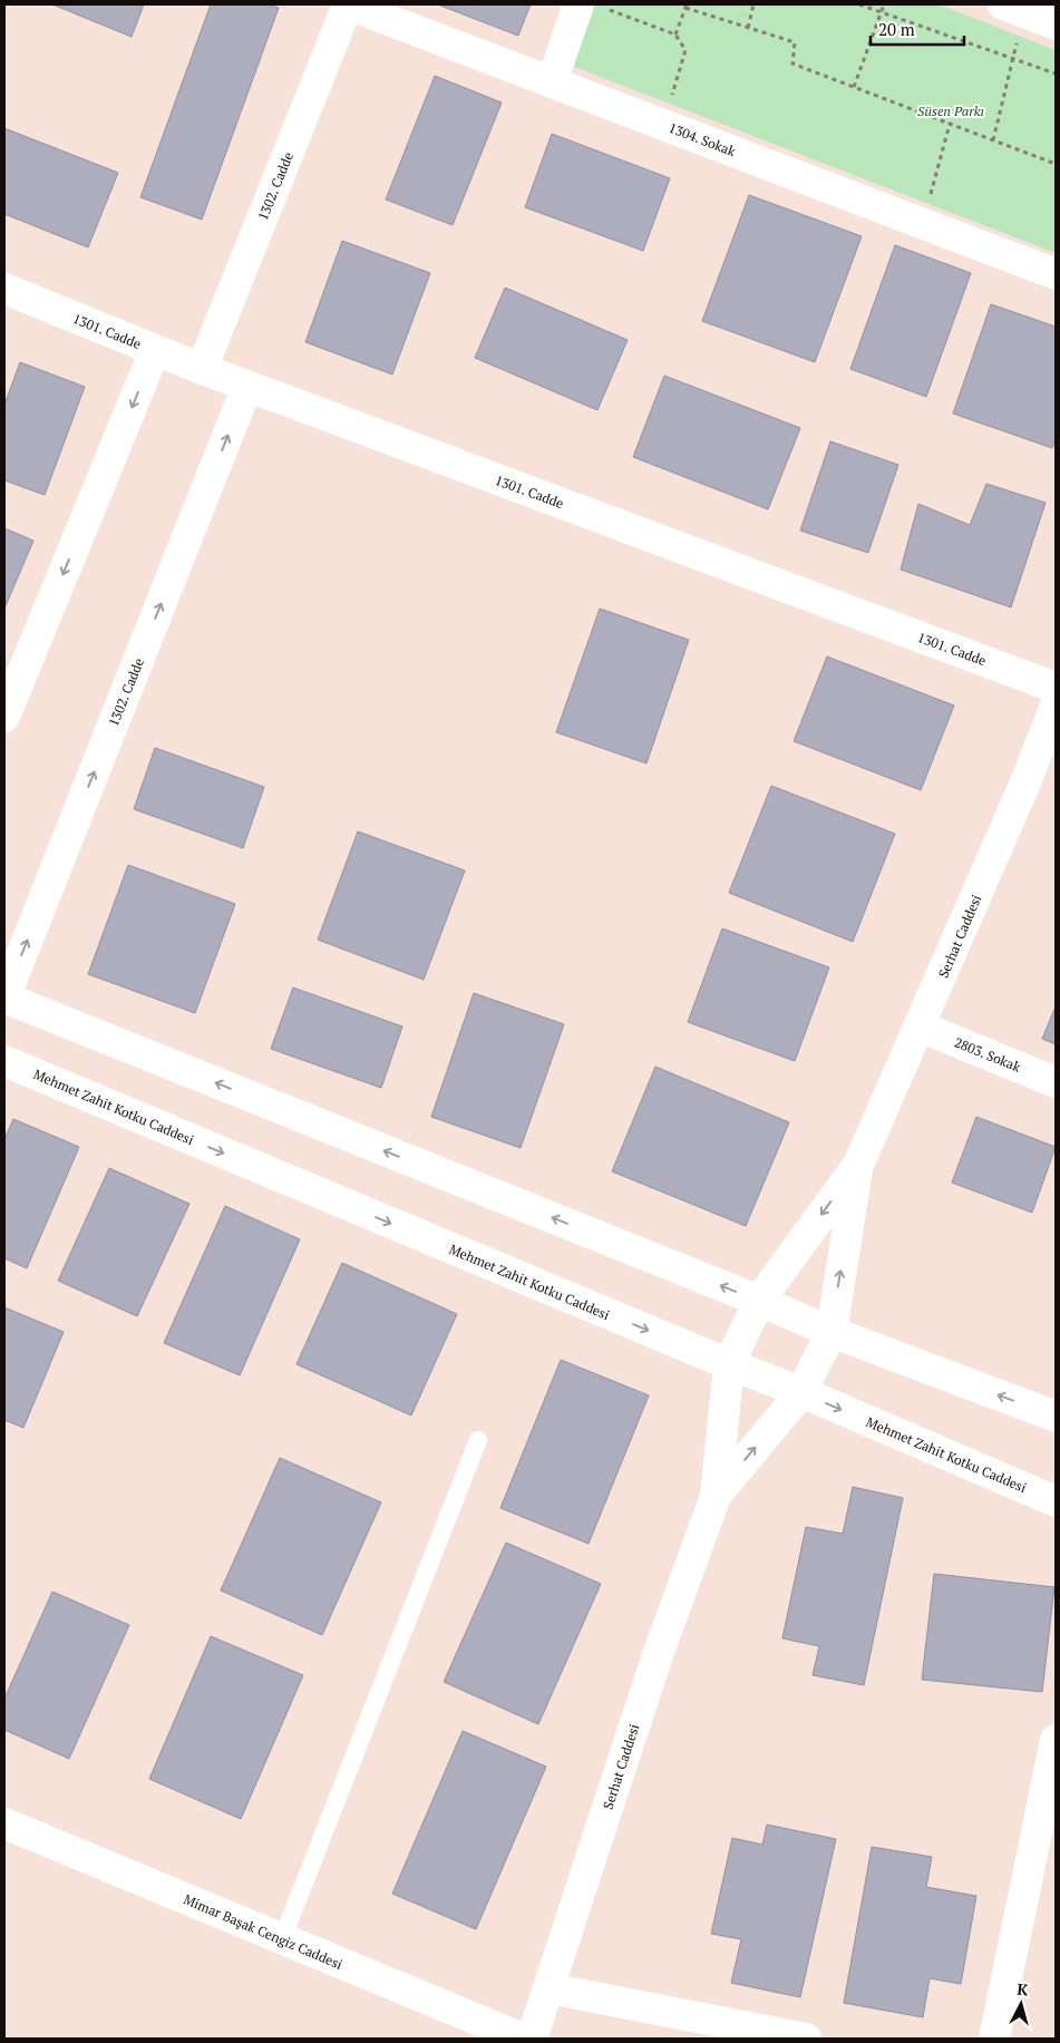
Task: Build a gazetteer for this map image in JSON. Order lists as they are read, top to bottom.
{
  "streets": {
    "street": [
      "1304. Sokak",
      "1302. Cadde",
      "1301. Cadde",
      "Serhat Caddesi",
      "2803. Sokak",
      "Mehmet Zahit Kotku Caddesi",
      "Mimar Başak Cengiz Caddesi"
    ]
  },
  "crossings": [
    ["1304. Sokak", "1302. Cadde"],
    ["1302. Cadde", "1301. Cadde"],
    ["Serhat Caddesi", "2803. Sokak"],
    ["Serhat Caddesi", "Mehmet Zahit Kotku Caddesi"]
  ],
  "parks": ["Süsen Parkı"],
  "scale_bar": "20 m",
  "north": "top"
}
